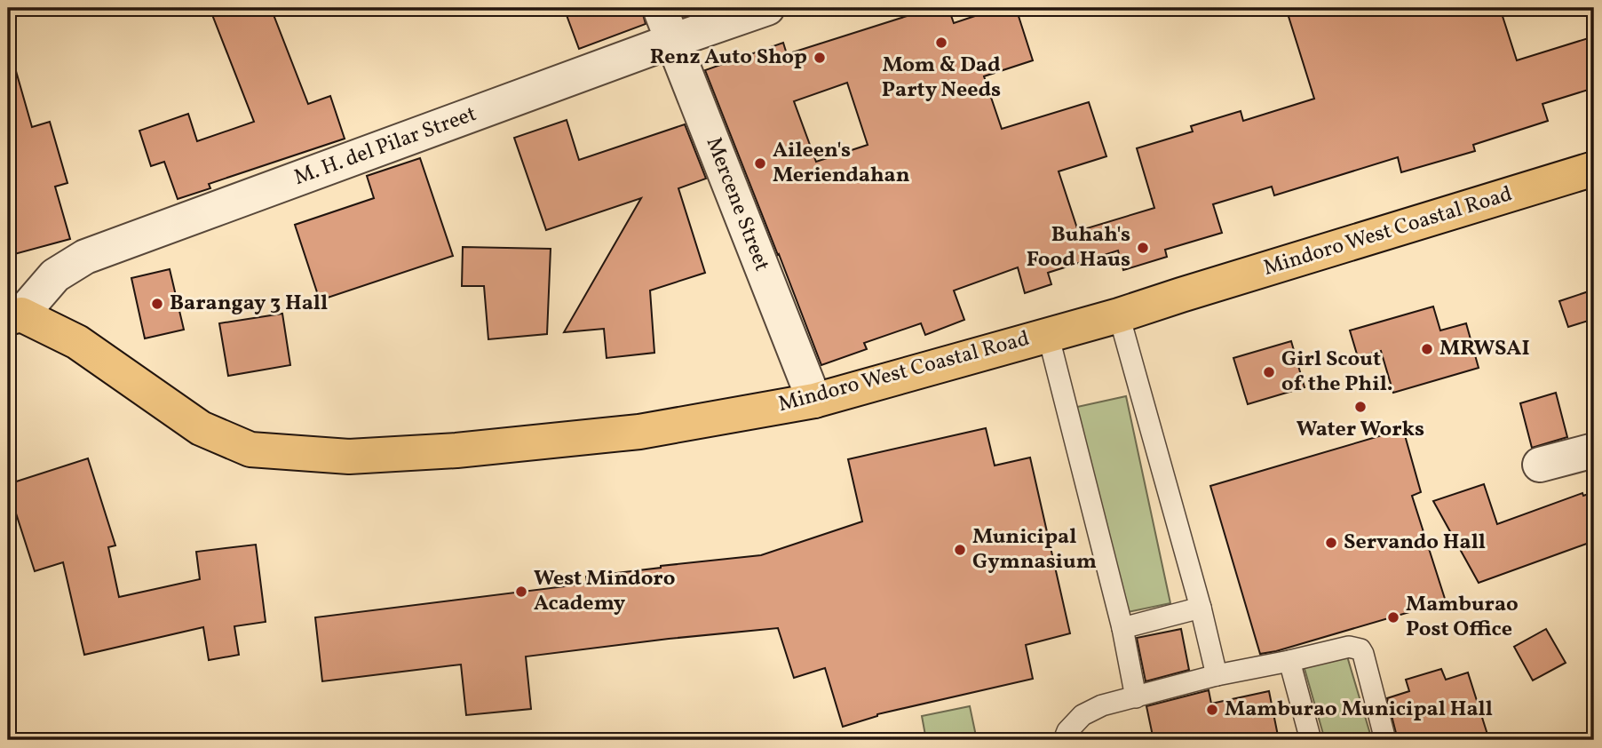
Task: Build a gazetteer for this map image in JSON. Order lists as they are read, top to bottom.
{
  "streets": {
    "main road": ["Mindoro West Coastal Road"],
    "street": ["M. H. del Pilar Street", "Mercene Street"]
  },
  "crossings": [
    ["M. H. del Pilar Street", "Mercene Street"],
    ["M. H. del Pilar Street", "Mindoro West Coastal Road"],
    ["Mercene Street", "Mindoro West Coastal Road"]
  ],
  "places": [
    "Mom & Dad Party Needs",
    "Renz Auto Shop",
    "Aileen's Meriendahan",
    "Buhah's Food Haus",
    "Barangay 3 Hall",
    "MRWSAI",
    "Girl Scout of the Phil.",
    "Water Works",
    "Servando Hall",
    "Municipal Gymnasium",
    "West Mindoro Academy",
    "Mamburao Post Office",
    "Mamburao Municipal Hall"
  ]
}
